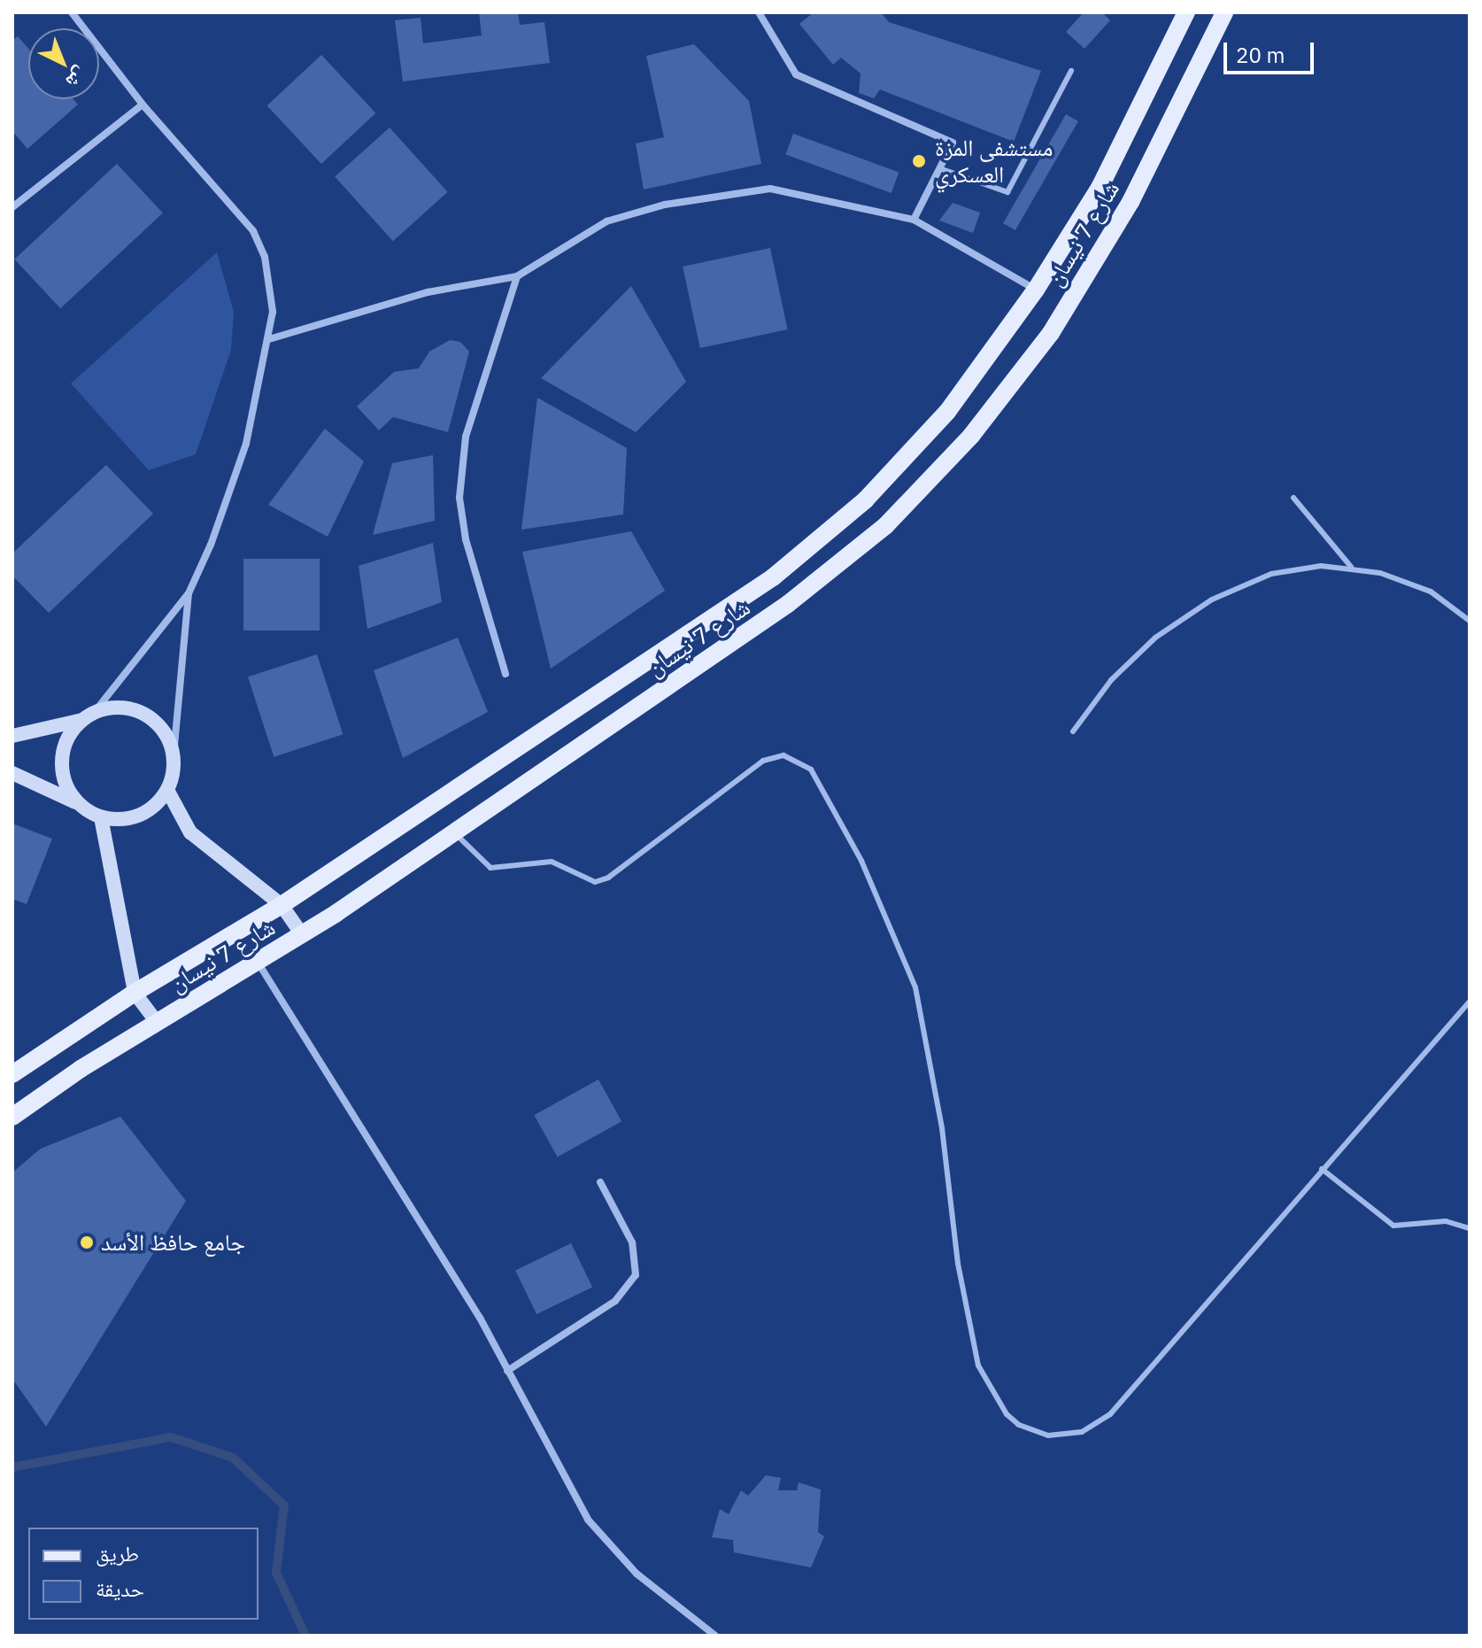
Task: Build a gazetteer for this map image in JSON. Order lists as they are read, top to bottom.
{
  "streets": {
    "main road": ["شارع 7 نيسان"]
  },
  "places": ["مستشفى المزة العسكري", "جامع حافظ الأسد"],
  "legend": ["طريق", "حديقة"],
  "scale_bar": "20 m",
  "north": "bottom right"
}
